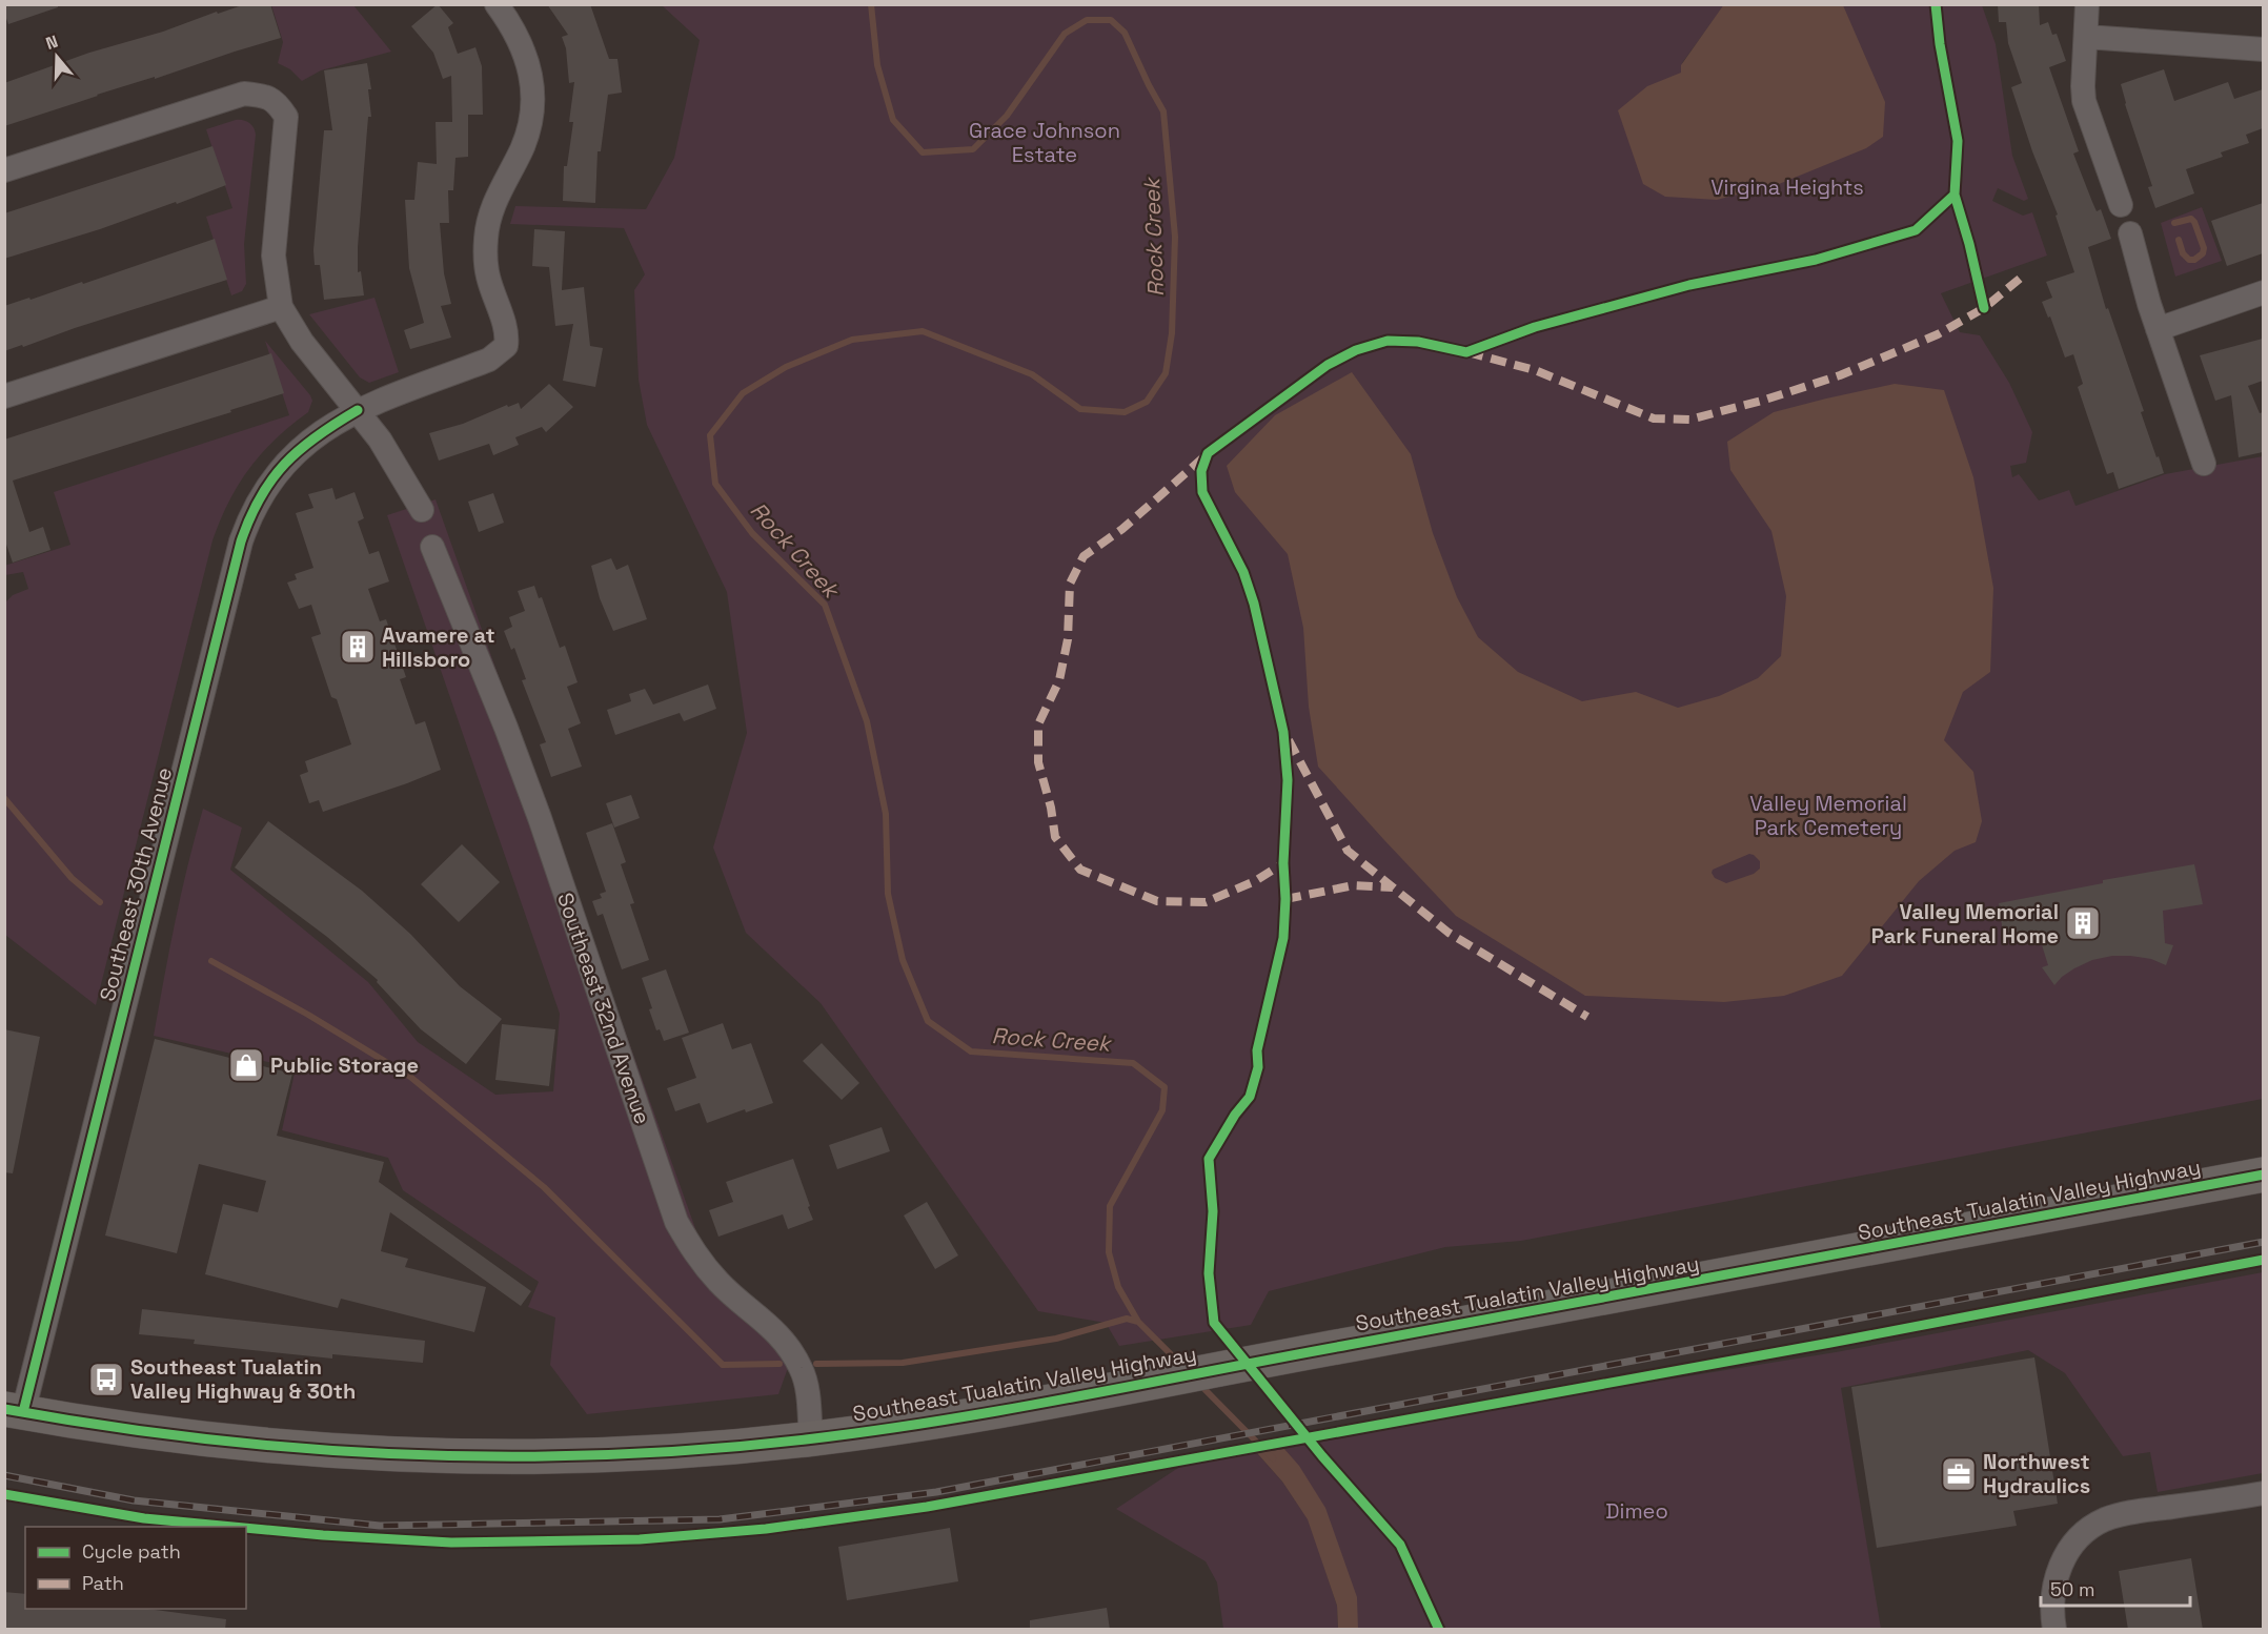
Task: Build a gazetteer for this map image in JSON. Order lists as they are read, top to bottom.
{
  "streets": {
    "main road": ["Southeast Tualatin Valley Highway"],
    "street": ["Southeast 30th Avenue", "Southeast 32nd Avenue"]
  },
  "crossings": [
    ["Southeast 30th Avenue", "Southeast Tualatin Valley Highway"],
    ["Southeast 32nd Avenue", "Southeast Tualatin Valley Highway"]
  ],
  "water": ["Rock Creek"],
  "parks": [
    "Grace Johnson Estate",
    "Virgina Heights",
    "Valley Memorial Park Cemetery",
    "Dimeo"
  ],
  "places": {
    "building": ["Avamere at Hillsboro", "Valley Memorial Park Funeral Home"],
    "shop": ["Public Storage"],
    "bus stop": ["Southeast Tualatin Valley Highway & 30th"],
    "office": ["Northwest Hydraulics"]
  },
  "legend": ["Cycle path", "Path"],
  "scale_bar": "50 m",
  "north": "top"
}
